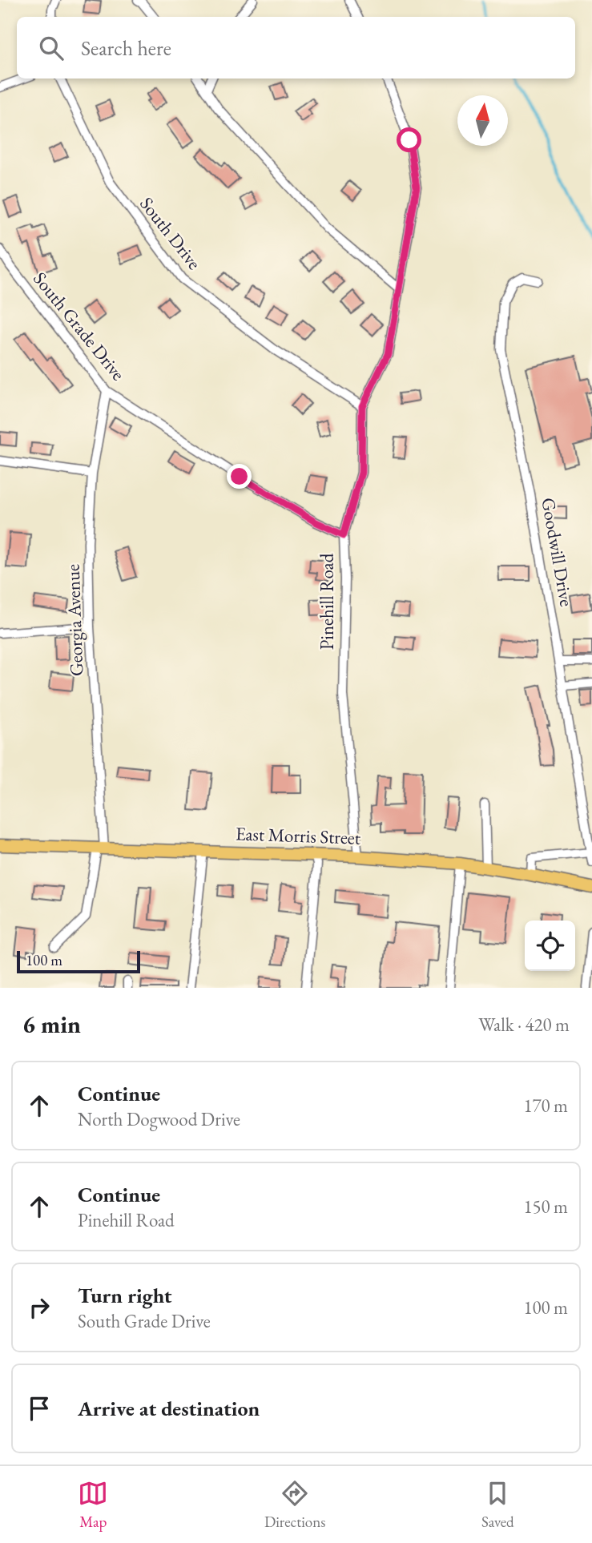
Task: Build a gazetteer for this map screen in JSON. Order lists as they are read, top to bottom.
{
  "streets": {
    "main road": ["East Morris Street"],
    "street": [
      "South Drive",
      "South Grade Drive",
      "Goodwill Drive",
      "Pinehill Road",
      "Georgia Avenue"
    ]
  },
  "crossings": [
    ["South Drive", "Pinehill Road"],
    ["South Grade Drive", "Pinehill Road"],
    ["South Grade Drive", "Georgia Avenue"],
    ["Pinehill Road", "East Morris Street"],
    ["Georgia Avenue", "East Morris Street"]
  ],
  "scale_bar": "100 m",
  "north": "top",
  "page": {
    "search": "Search here",
    "scale": "100 m",
    "heading": ["6 min", "Walk · 420 m"],
    "list": [
      ["Continue", "North Dogwood Drive", "170 m"],
      ["Continue", "Pinehill Road", "150 m"],
      ["Turn right", "South Grade Drive", "100 m"],
      "Arrive at destination"
    ],
    "nav": ["Map", "Directions", "Saved"]
  }
}
